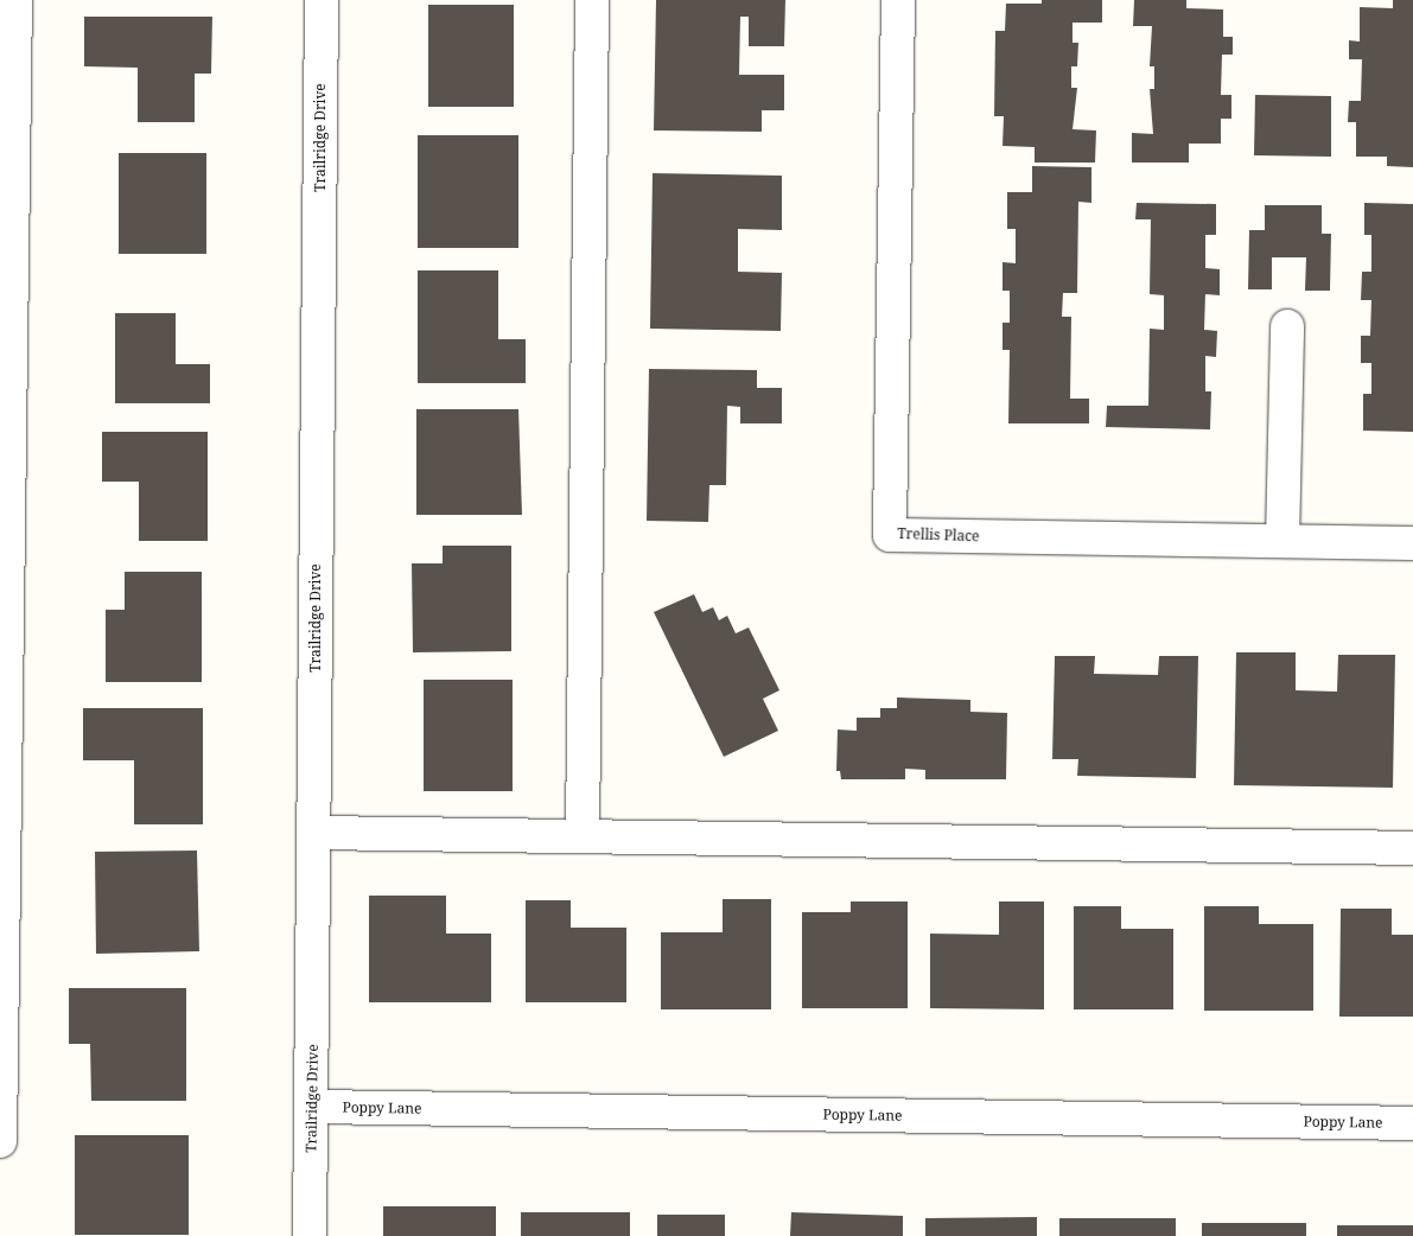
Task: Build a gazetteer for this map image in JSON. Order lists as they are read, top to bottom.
{
  "streets": {
    "street": ["Trailridge Drive", "Trellis Place", "Poppy Lane"]
  },
  "crossings": [
    ["Trailridge Drive", "Poppy Lane"]
  ]
}
